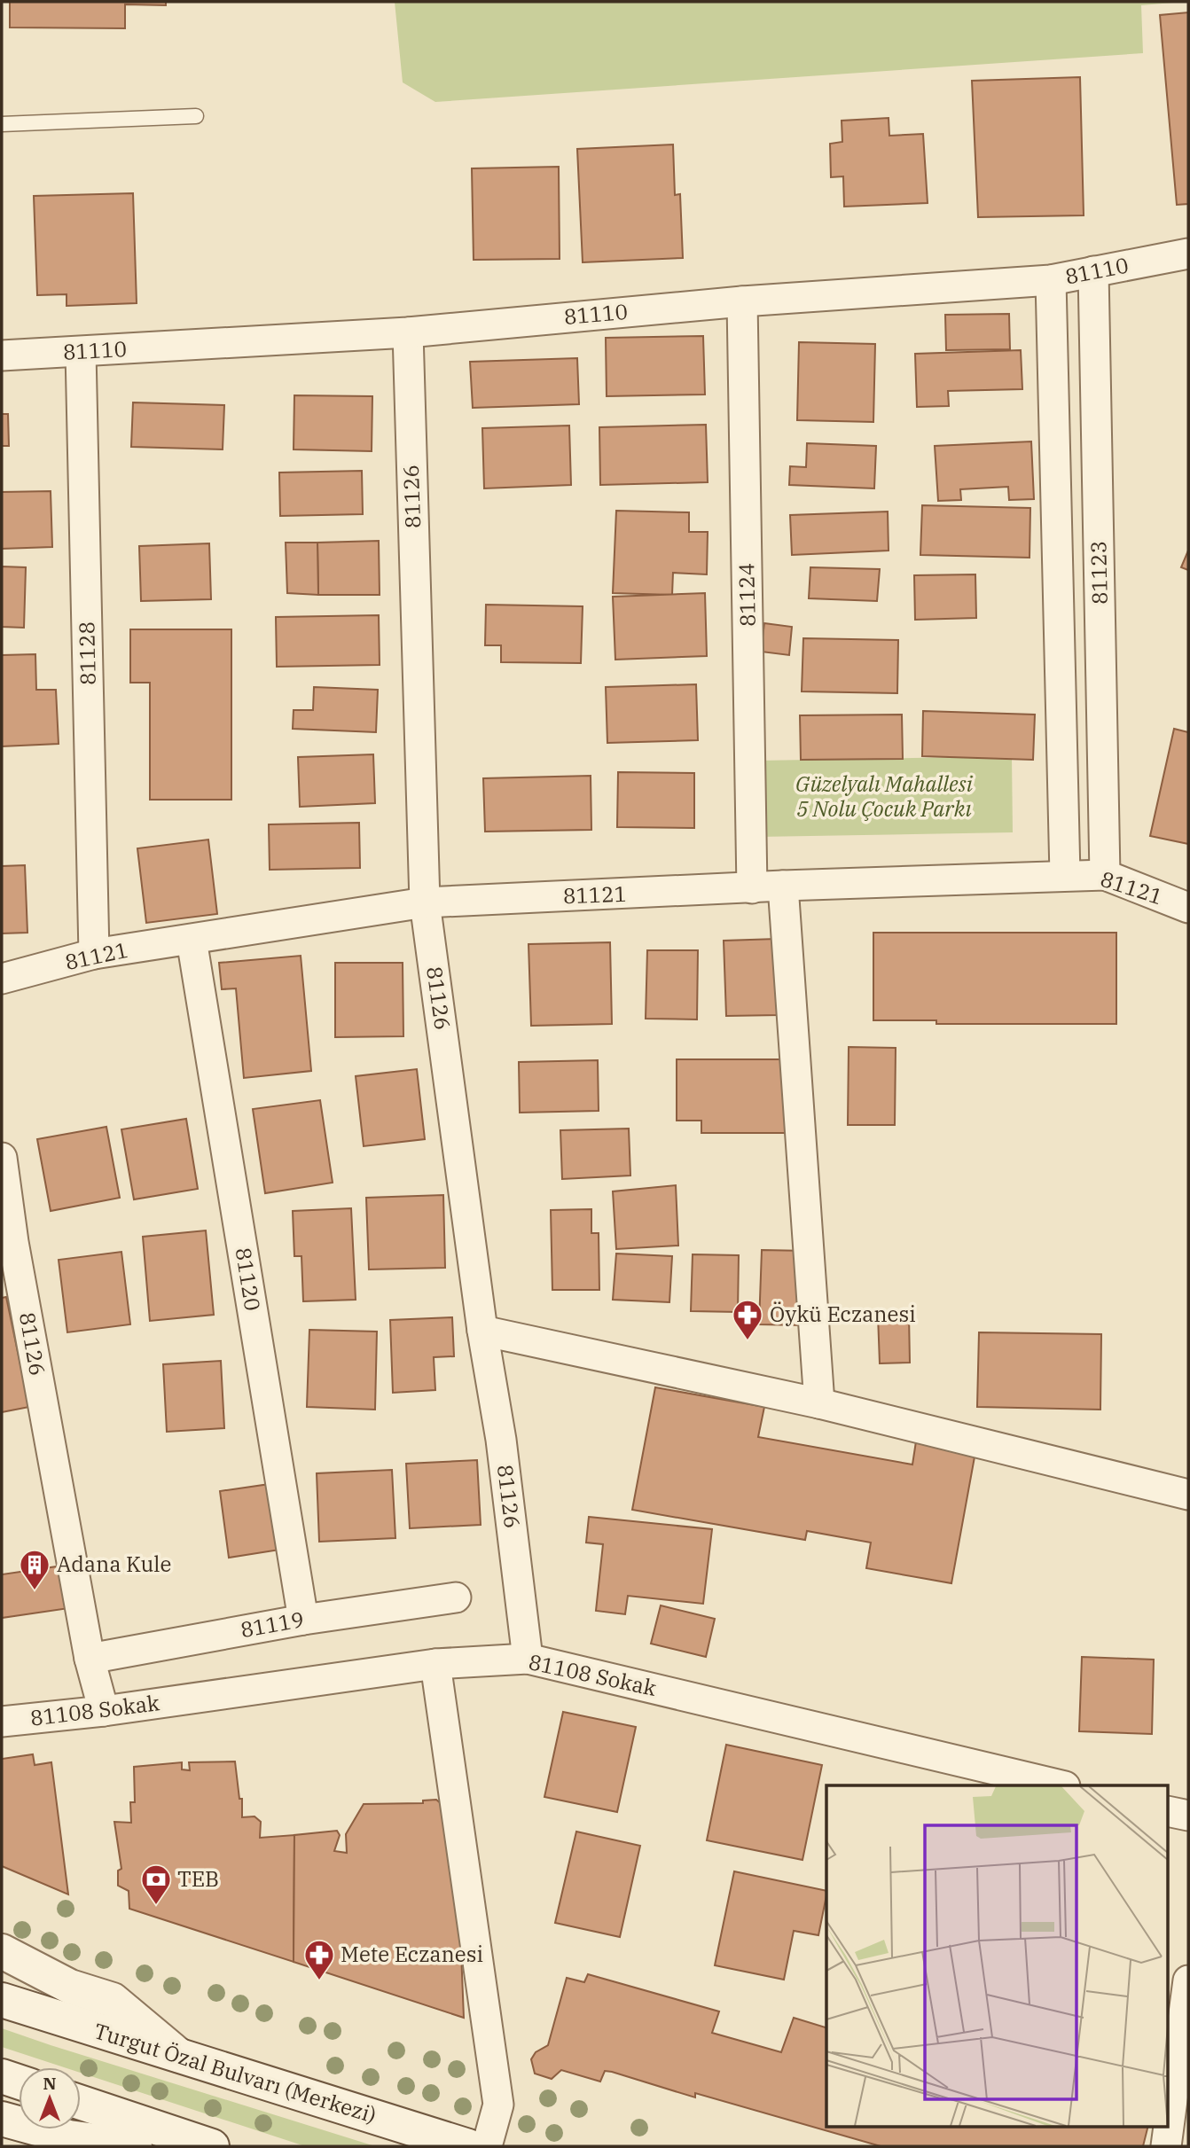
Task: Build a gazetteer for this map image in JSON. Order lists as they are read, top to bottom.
{
  "streets": {
    "main road": ["Turgut Özal Bulvarı (Merkezi)"],
    "street": [
      "81110",
      "81126",
      "81123",
      "81124",
      "81128",
      "81121",
      "81120",
      "81119",
      "81108 Sokak"
    ]
  },
  "crossings": [
    ["81110", "81126"],
    ["81110", "81123"],
    ["81110", "81124"],
    ["81110", "81128"],
    ["81126", "81121"],
    ["81126", "81119"],
    ["81126", "81108 Sokak"],
    ["81123", "81121"],
    ["81124", "81121"],
    ["81128", "81121"],
    ["81121", "81120"],
    ["81120", "81119"]
  ],
  "parks": ["Güzelyalı Mahallesi 5 Nolu Çocuk Parkı"],
  "places": {
    "pharmacy": ["Öykü Eczanesi", "Mete Eczanesi"],
    "building": ["Adana Kule"],
    "bank": ["TEB"]
  },
  "north": "top"
}
